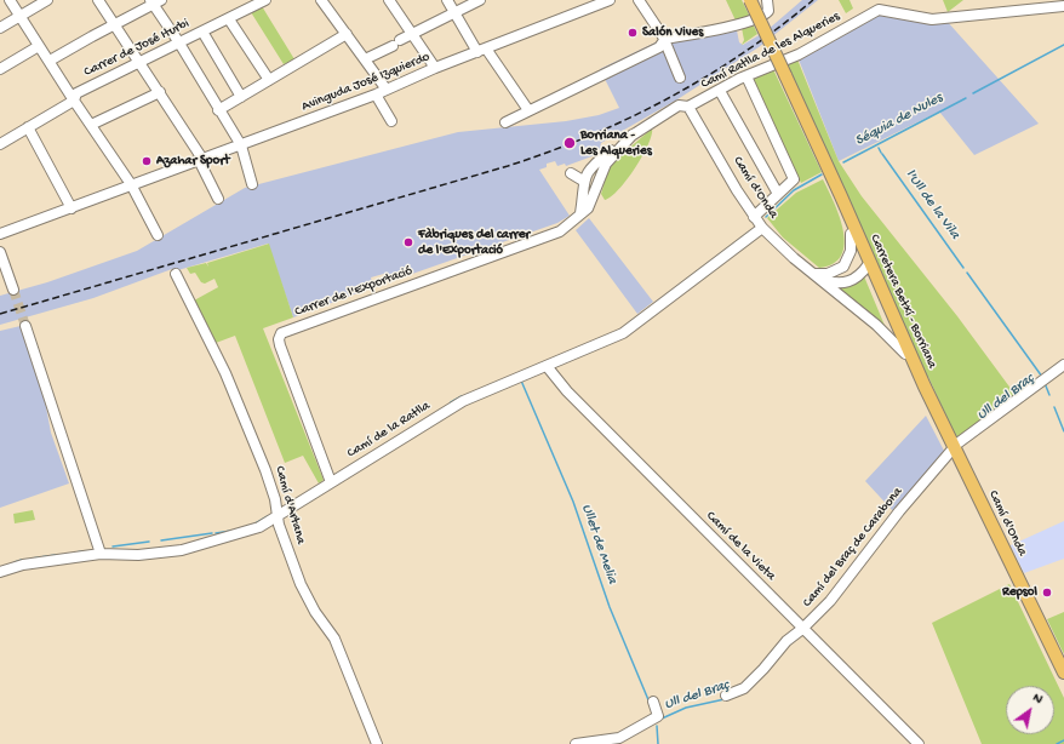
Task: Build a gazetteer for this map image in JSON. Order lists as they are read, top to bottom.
{
  "streets": {
    "main road": ["Camí d'Onda", "Carretera Betxí - Borriana"],
    "street": [
      "Carrer de José Iturbi",
      "Camí Ratlla de les Alqueries",
      "Avinguda José Izquierdo",
      "Carrer de l'Exportació",
      "Camí de la Ratlla",
      "Camí d'Artana",
      "Camí de la Vieta",
      "Camí del Braç de Carabona"
    ]
  },
  "crossings": [
    ["Camí Ratlla de les Alqueries", "Camí d'Onda"],
    ["Camí d'Onda", "Carretera Betxí - Borriana"],
    ["Camí d'Onda", "Camí de la Ratlla"],
    ["Camí d'Onda", "Camí del Braç de Carabona"],
    ["Carrer de l'Exportació", "Camí de la Ratlla"],
    ["Camí de la Ratlla", "Camí d'Artana"],
    ["Camí de la Ratlla", "Camí de la Vieta"],
    ["Camí de la Vieta", "Camí del Braç de Carabona"]
  ],
  "water": [
    "Séquia de Nules",
    "l'Ull de la Vila",
    "Ull del Braç",
    "Ullet de Melia"
  ],
  "places": [
    "Salón Vives",
    "Borriana - Les Alqueries",
    "Azahar Sport",
    "Fàbriques del carrer de l'Exportació",
    "Repsol"
  ],
  "north": "top right"
}
